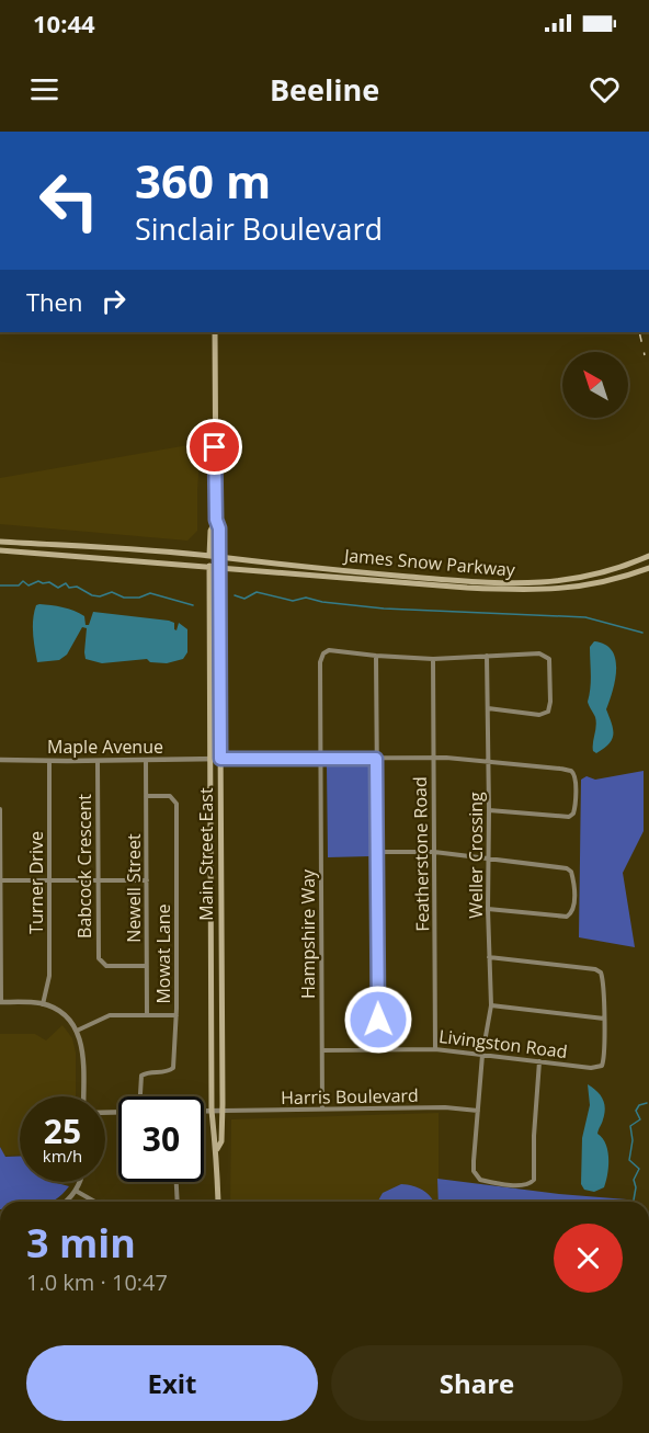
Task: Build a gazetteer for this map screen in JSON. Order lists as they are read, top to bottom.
{
  "streets": {
    "main road": ["James Snow Parkway", "Main Street East"],
    "street": [
      "Maple Avenue",
      "Featherstone Road",
      "Weller Crossing",
      "Babcock Crescent",
      "Turner Drive",
      "Newell Street",
      "Hampshire Way",
      "Mowat Lane",
      "Livingston Road",
      "Harris Boulevard"
    ]
  },
  "crossings": [
    ["James Snow Parkway", "Main Street East"],
    ["Maple Avenue", "Main Street East"],
    ["Maple Avenue", "Babcock Crescent"],
    ["Maple Avenue", "Turner Drive"],
    ["Maple Avenue", "Newell Street"],
    ["Main Street East", "Harris Boulevard"],
    ["Featherstone Road", "Livingston Road"],
    ["Weller Crossing", "Livingston Road"],
    ["Weller Crossing", "Harris Boulevard"],
    ["Babcock Crescent", "Newell Street"],
    ["Newell Street", "Mowat Lane"],
    ["Hampshire Way", "Livingston Road"],
    ["Hampshire Way", "Harris Boulevard"]
  ],
  "north": "top left",
  "page": {
    "status": "10:44",
    "header": "Beeline",
    "turn": ["360 m", "Sinclair Boulevard"],
    "then": "Then",
    "speed": "25 km/h",
    "limit": "30",
    "heading": ["3 min", "1.0 km · 10:47"],
    "buttons": ["Exit", "Share"]
  }
}
